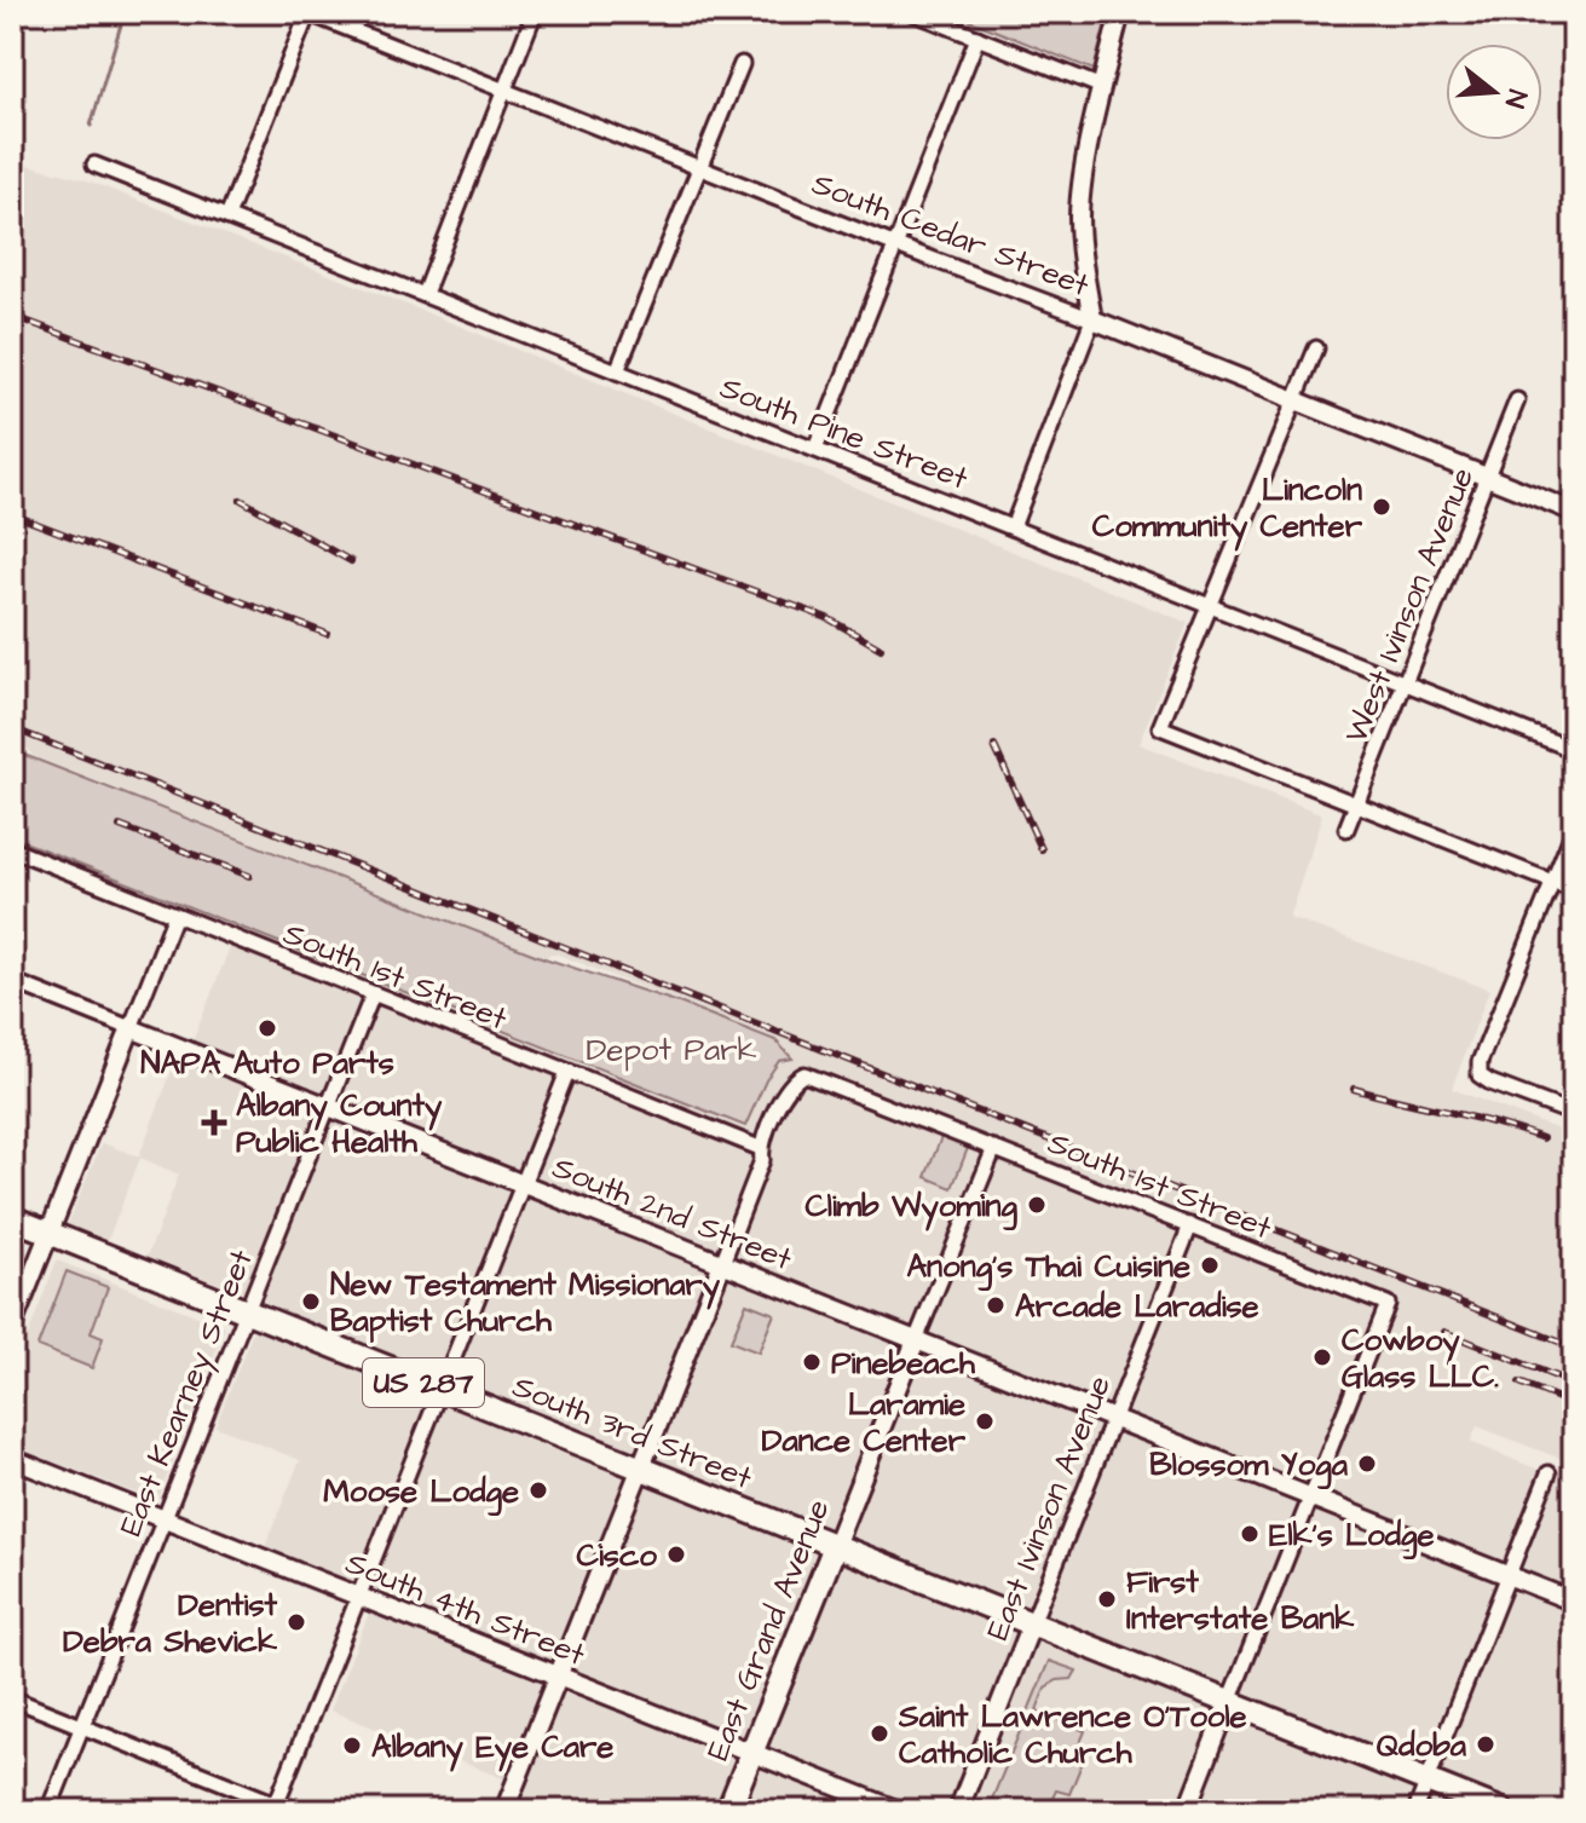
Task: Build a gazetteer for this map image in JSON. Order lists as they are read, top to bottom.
{
  "streets": {
    "main road": ["US 287", "South 3rd Street", "East Grand Avenue"],
    "street": [
      "South Cedar Street",
      "South Pine Street",
      "West Ivinson Avenue",
      "South 1st Street",
      "South 2nd Street",
      "East Kearney Street",
      "East Ivinson Avenue",
      "South 4th Street"
    ]
  },
  "crossings": [
    ["South Cedar Street", "West Ivinson Avenue"],
    ["South Pine Street", "West Ivinson Avenue"],
    ["South 1st Street", "South 2nd Street"],
    ["South 1st Street", "East Kearney Street"],
    ["South 1st Street", "East Ivinson Avenue"],
    ["South 1st Street", "East Grand Avenue"],
    ["South 2nd Street", "East Kearney Street"],
    ["South 2nd Street", "East Ivinson Avenue"],
    ["South 2nd Street", "East Grand Avenue"],
    ["East Kearney Street", "South 3rd Street"],
    ["East Kearney Street", "South 4th Street"],
    ["South 3rd Street", "East Ivinson Avenue"],
    ["South 3rd Street", "East Grand Avenue"],
    ["South 4th Street", "East Grand Avenue"]
  ],
  "parks": ["Depot Park"],
  "places": {
    "other": [
      "Lincoln Community Center",
      "NAPA Auto Parts",
      "Climb Wyoming",
      "Anong's Thai Cuisine",
      "New Testament Missionary Baptist Church",
      "Arcade Laradise",
      "Cowboy Glass LLC.",
      "Pinebeach",
      "Laramie Dance Center",
      "Blossom Yoga",
      "Moose Lodge",
      "Elk's Lodge",
      "Cisco",
      "First Interstate Bank",
      "Dentist Debra Shevick",
      "Saint Lawrence O'Toole Catholic Church",
      "Qdoba",
      "Albany Eye Care"
    ],
    "health": ["Albany County Public Health"]
  },
  "north": "right"
}
